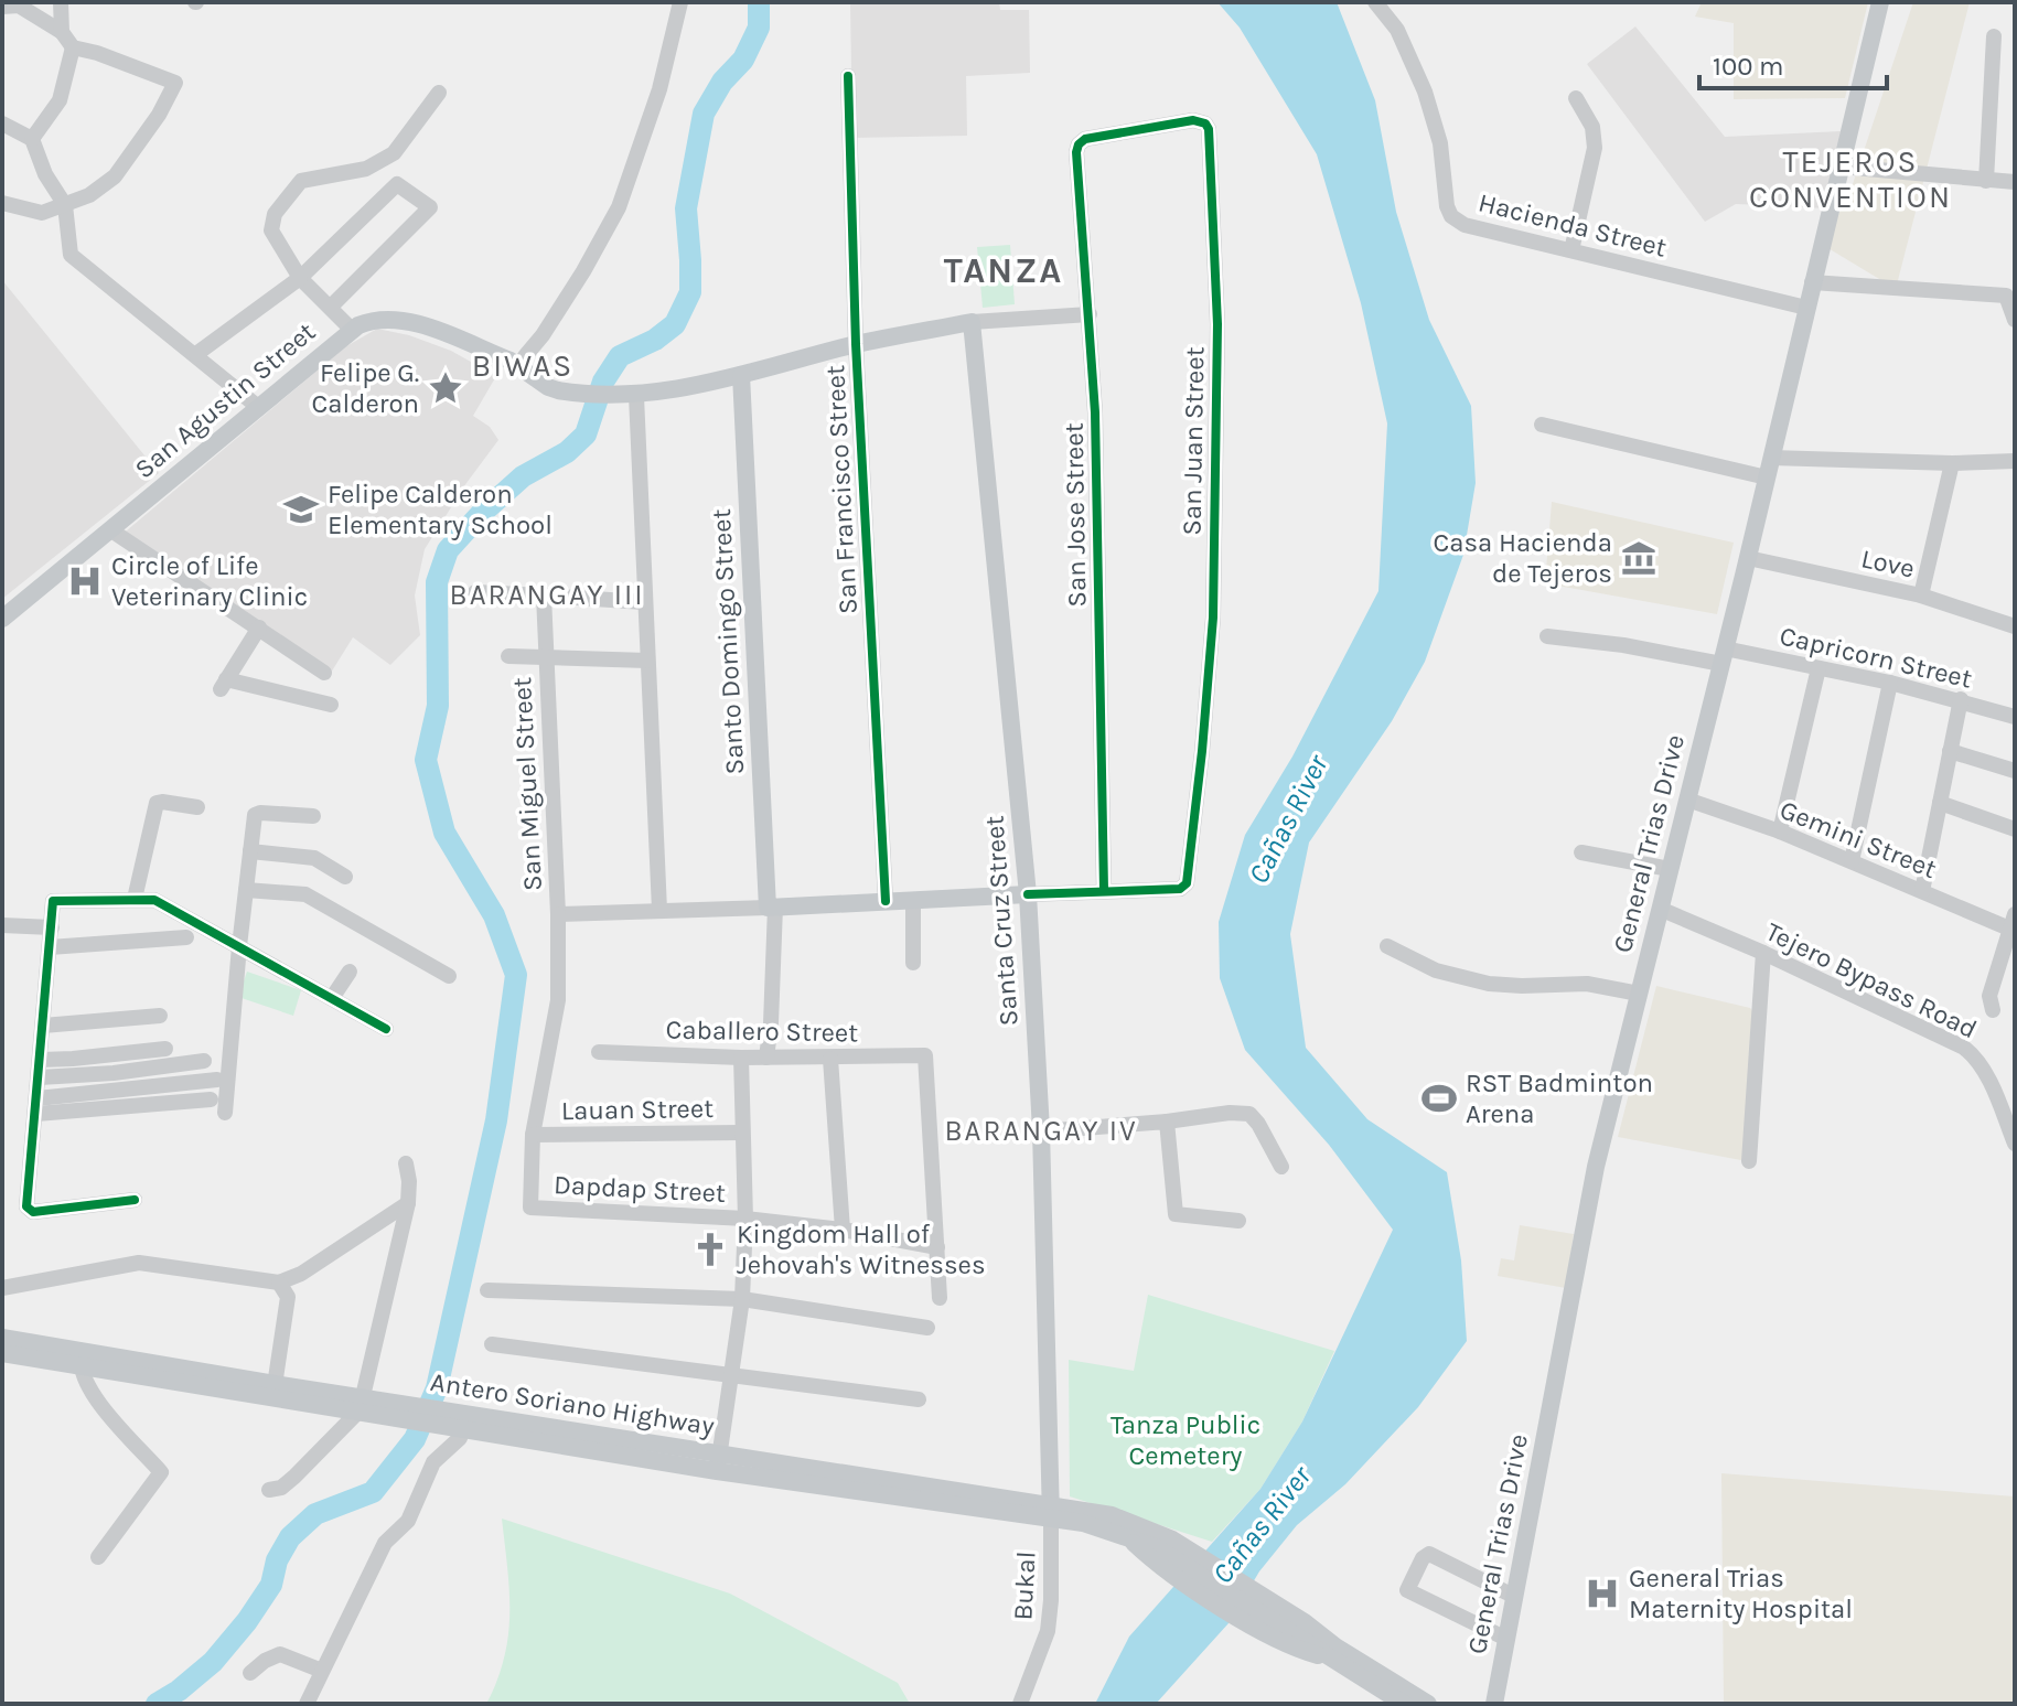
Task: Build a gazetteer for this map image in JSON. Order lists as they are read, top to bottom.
{
  "streets": {
    "main road": [
      "San Agustin Street",
      "Santo Domingo Street",
      "General Trias Drive",
      "Santa Cruz Street",
      "Antero Soriano Highway"
    ],
    "street": [
      "Hacienda Street",
      "San Juan Street",
      "San Francisco Street",
      "San Jose Street",
      "Love",
      "Capricorn Street",
      "San Miguel Street",
      "Gemini Street",
      "Tejero Bypass Road",
      "Caballero Street",
      "Lauan Street",
      "Dapdap Street",
      "Bukal"
    ]
  },
  "crossings": [
    ["Hacienda Street", "General Trias Drive"],
    ["San Agustin Street", "San Francisco Street"],
    ["San Agustin Street", "San Jose Street"],
    ["San Agustin Street", "Santo Domingo Street"],
    ["San Agustin Street", "Santa Cruz Street"],
    ["San Juan Street", "San Jose Street"],
    ["Love", "General Trias Drive"],
    ["Santo Domingo Street", "San Miguel Street"],
    ["Capricorn Street", "General Trias Drive"],
    ["Gemini Street", "General Trias Drive"],
    ["General Trias Drive", "Tejero Bypass Road"],
    ["Santa Cruz Street", "Antero Soriano Highway"],
    ["Santa Cruz Street", "Bukal"],
    ["Caballero Street", "Dapdap Street"],
    ["Lauan Street", "Dapdap Street"],
    ["Antero Soriano Highway", "Bukal"]
  ],
  "districts": [
    "TEJEROS CONVENTION",
    "TANZA",
    "BIWAS",
    "BARANGAY III",
    "BARANGAY IV"
  ],
  "water": ["Cañas River"],
  "parks": ["Tanza Public Cemetery"],
  "places": {
    "place": ["Felipe G. Calderon"],
    "school or university": ["Felipe Calderon Elementary School"],
    "museum": ["Casa Hacienda de Tejeros"],
    "hospital": ["Circle of Life Veterinary Clinic", "General Trias Maternity Hospital"],
    "sports": ["RST Badminton Arena"],
    "church": ["Kingdom Hall of Jehovah's Witnesses"]
  },
  "scale_bar": "100 m"
}
